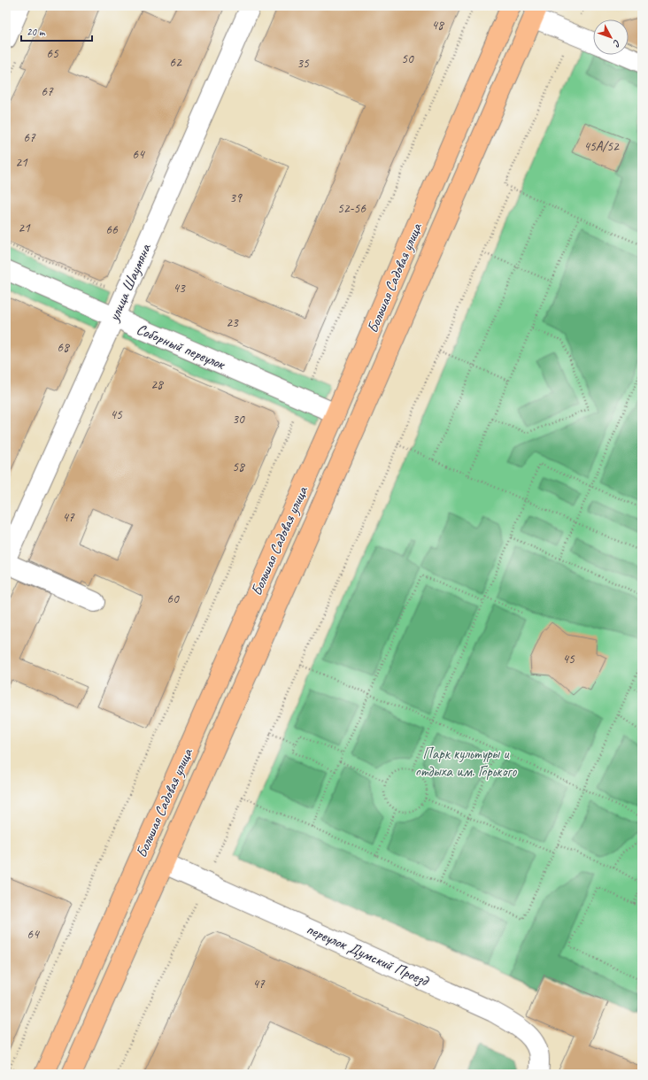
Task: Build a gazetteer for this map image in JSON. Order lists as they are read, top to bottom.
{
  "streets": {
    "main road": ["Большая Садовая улица"],
    "street": ["улица Шаумяна", "Соборный переулок", "переулок Думский Проезд"]
  },
  "crossings": [
    ["Большая Садовая улица", "Соборный переулок"],
    ["Большая Садовая улица", "переулок Думский Проезд"],
    ["улица Шаумяна", "Соборный переулок"]
  ],
  "parks": ["Парк культуры и отдыха им. Горького"],
  "house_numbers": [
    "48",
    "65",
    "50",
    "62",
    "35",
    "67",
    "67",
    "45А/52",
    "64",
    "21",
    "39",
    "52-56",
    "21",
    "66",
    "43",
    "23",
    "68",
    "28",
    "45",
    "30",
    "58",
    "47",
    "60",
    "45",
    "64",
    "47"
  ],
  "scale_bar": "20 m",
  "north": "bottom right"
}
